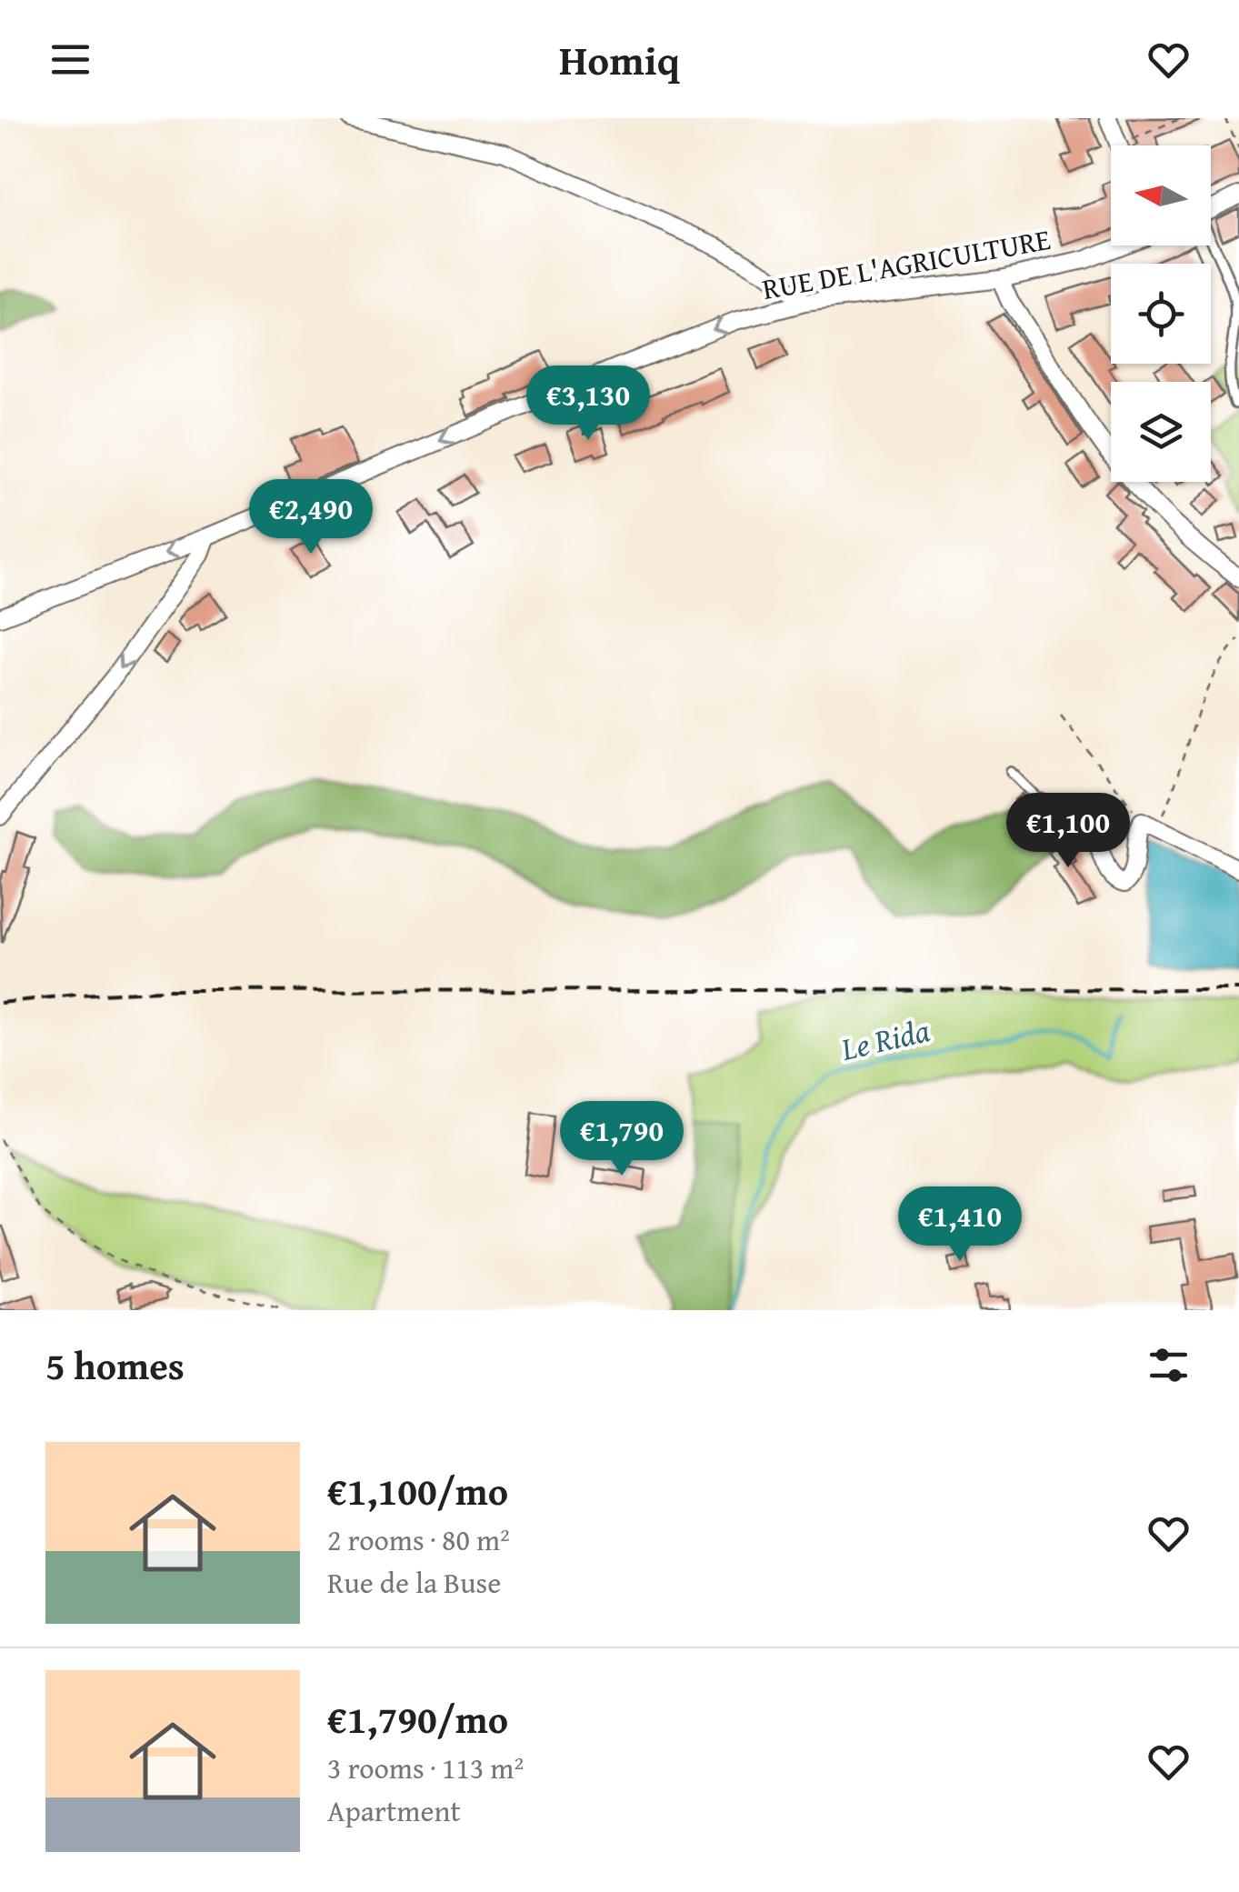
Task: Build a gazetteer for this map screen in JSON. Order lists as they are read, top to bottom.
{
  "streets": {
    "street": ["RUE DE L'AGRICULTURE"]
  },
  "one_way": ["RUE DE L'AGRICULTURE"],
  "water": ["Le Rida"],
  "north": "left",
  "page": {
    "header": "Homiq",
    "price": [
      "€3,130",
      "€2,490",
      "€1,100",
      "€1,790",
      "€1,410"
    ],
    "heading": "5 homes",
    "list": [
      {
        "name": "€1,100/mo",
        "note": "2 rooms · 80 m² · Rue de la Buse"
      },
      {
        "name": "€1,790/mo",
        "note": "3 rooms · 113 m² · Apartment"
      }
    ]
  }
}
